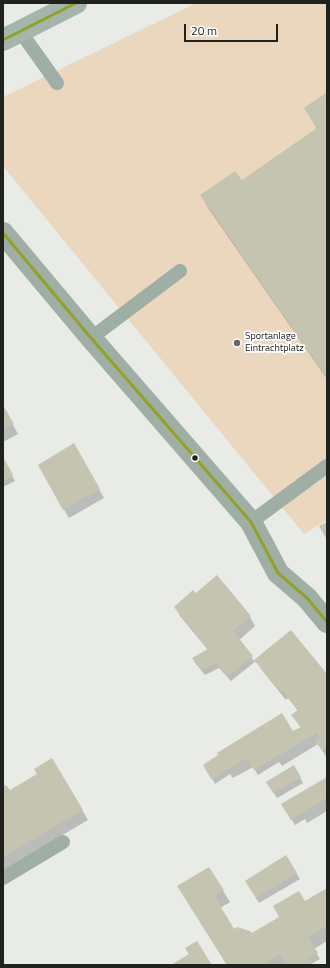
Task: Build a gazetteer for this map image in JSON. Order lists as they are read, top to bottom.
{
  "places": ["Sportanlage Eintrachtplatz"],
  "scale_bar": "20 m"
}
